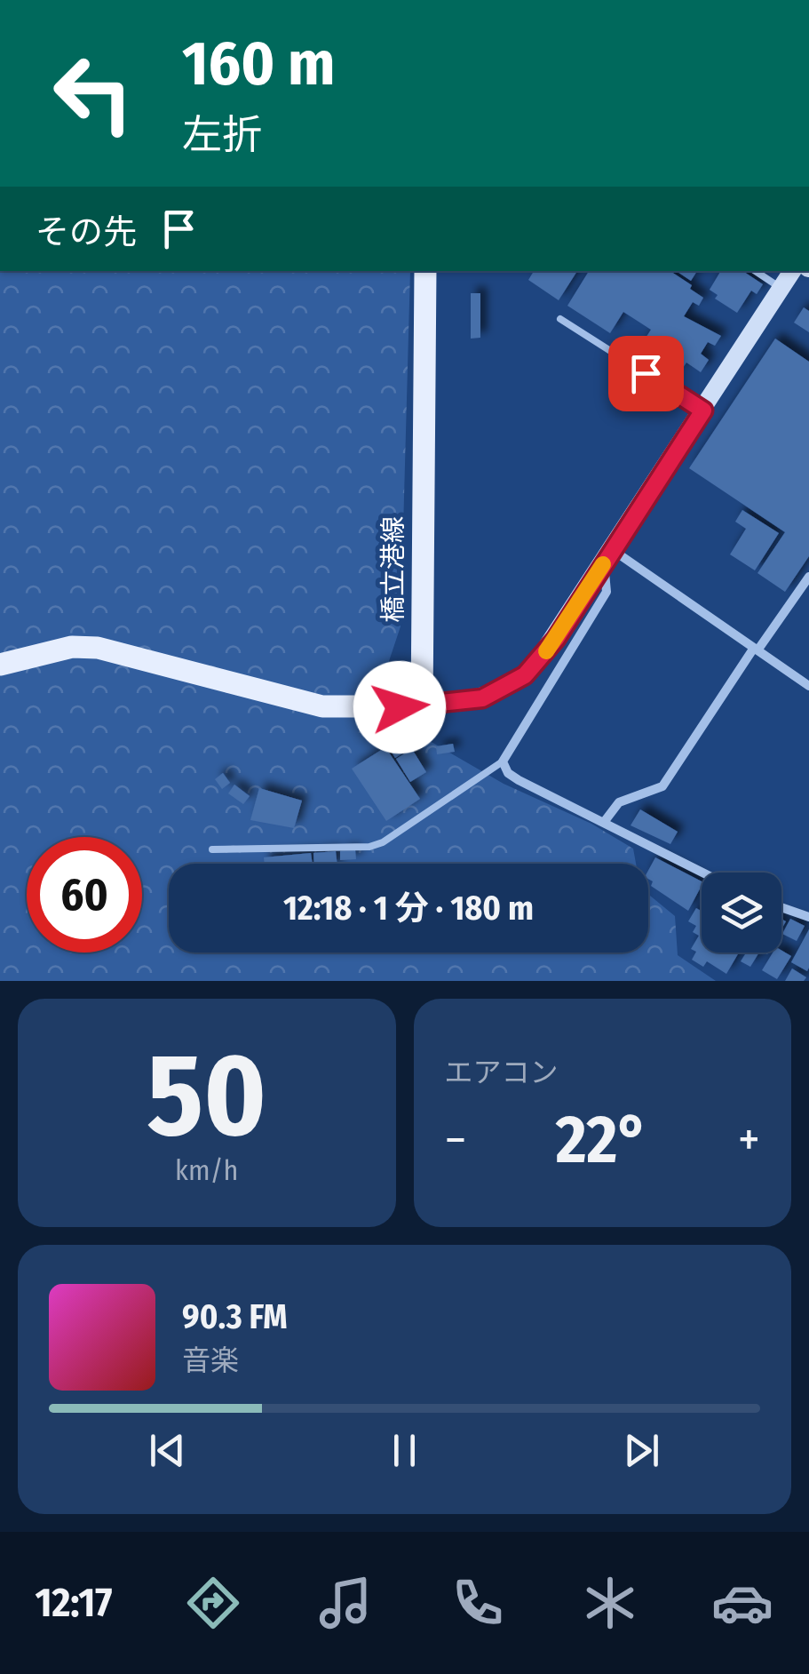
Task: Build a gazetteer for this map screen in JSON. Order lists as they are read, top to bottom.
{
  "streets": {
    "main road": ["橋立港線"]
  },
  "page": {
    "turn": ["160 m", "左折"],
    "then": "その先",
    "limit": "60",
    "trip": "12:18 · 1 分 · 180 m",
    "tile": [
      ["50", "km/h"],
      "エアコン"
    ],
    "heat": ["−", "22°", "+"],
    "song": ["90.3 FM", "音楽"],
    "tabs": "12:17"
  }
}
